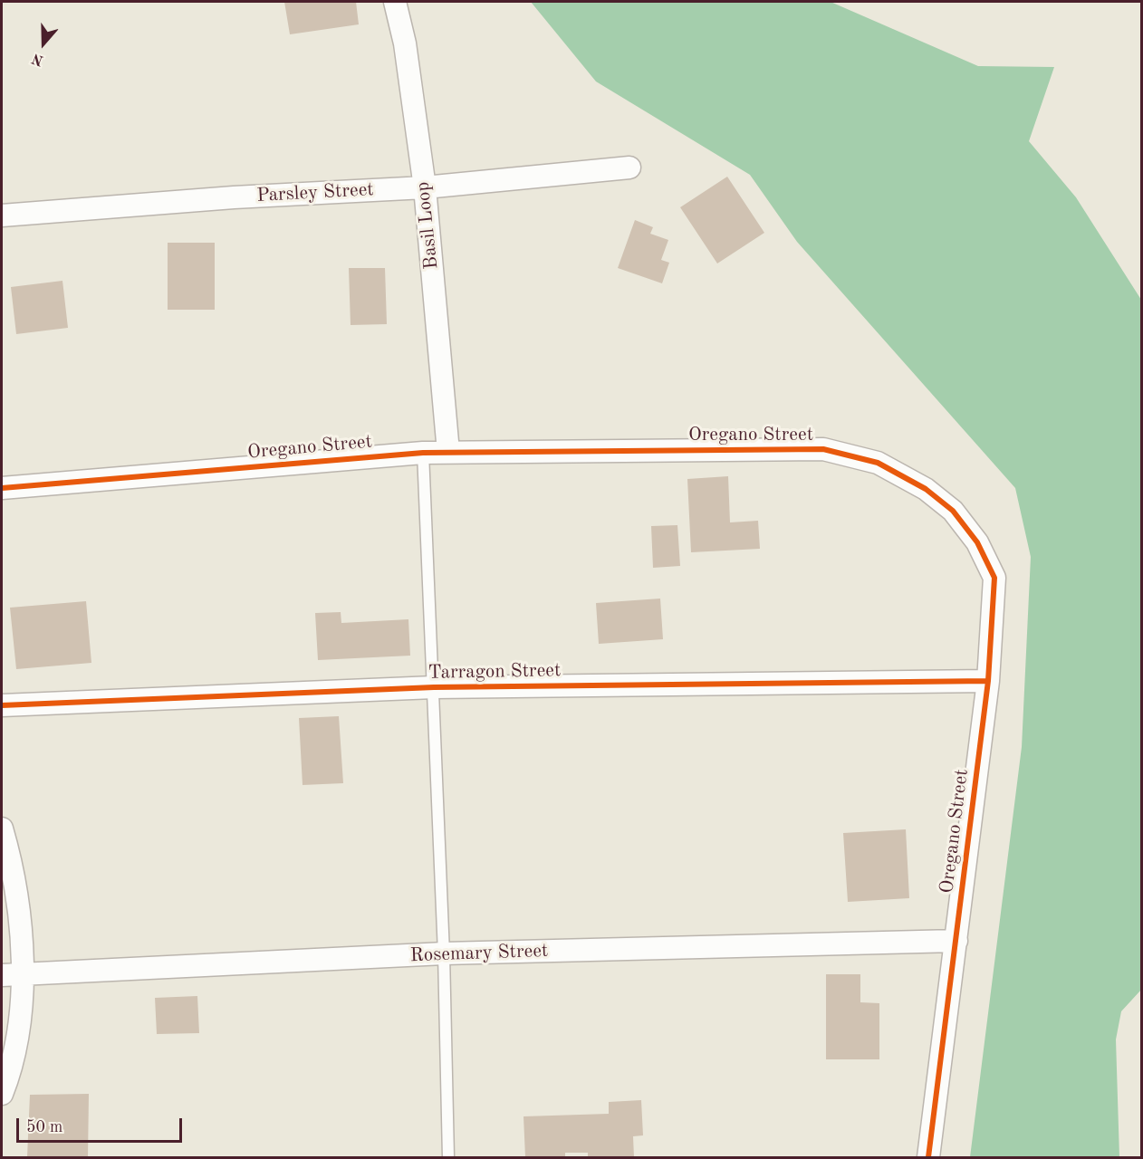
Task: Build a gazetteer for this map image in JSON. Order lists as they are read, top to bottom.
{
  "streets": {
    "street": [
      "Parsley Street",
      "Basil Loop",
      "Oregano Street",
      "Tarragon Street",
      "Rosemary Street"
    ]
  },
  "crossings": [
    ["Parsley Street", "Basil Loop"],
    ["Basil Loop", "Oregano Street"],
    ["Oregano Street", "Tarragon Street"],
    ["Oregano Street", "Rosemary Street"]
  ],
  "scale_bar": "50 m",
  "north": "bottom"
}
